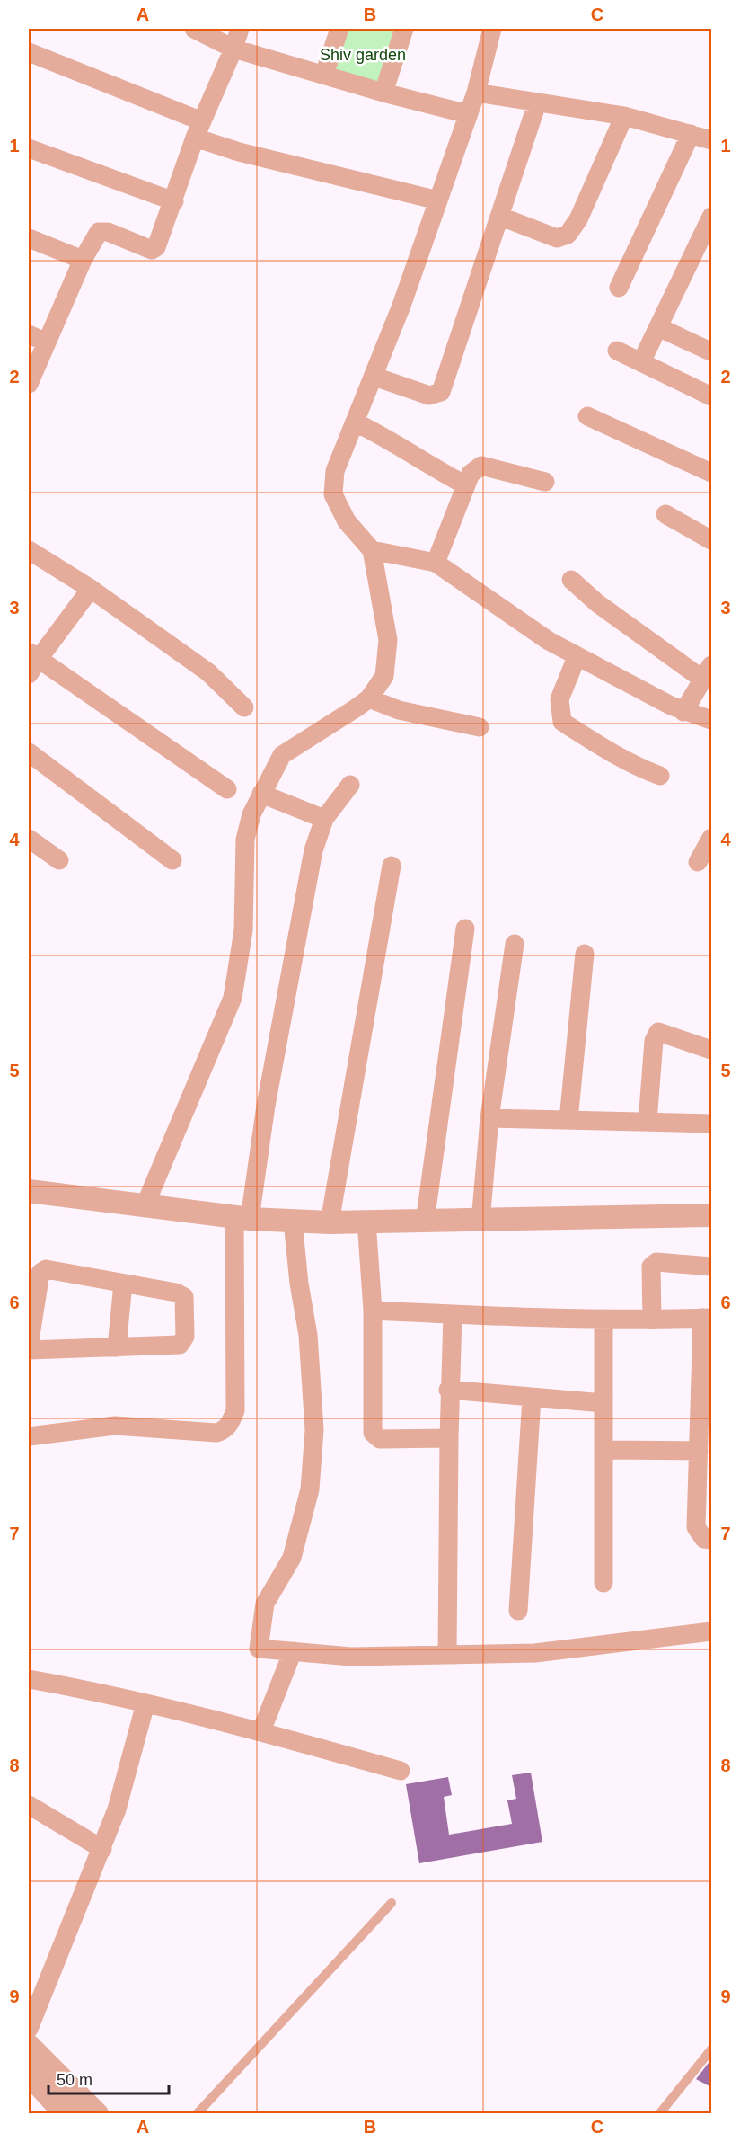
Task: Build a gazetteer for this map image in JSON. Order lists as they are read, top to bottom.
{
  "parks": ["Shiv garden"],
  "scale_bar": "50 m",
  "grid": {
    "columns": ["A", "B", "C"],
    "rows": [
      "1",
      "2",
      "3",
      "4",
      "5",
      "6",
      "7",
      "8",
      "9"
    ]
  }
}
